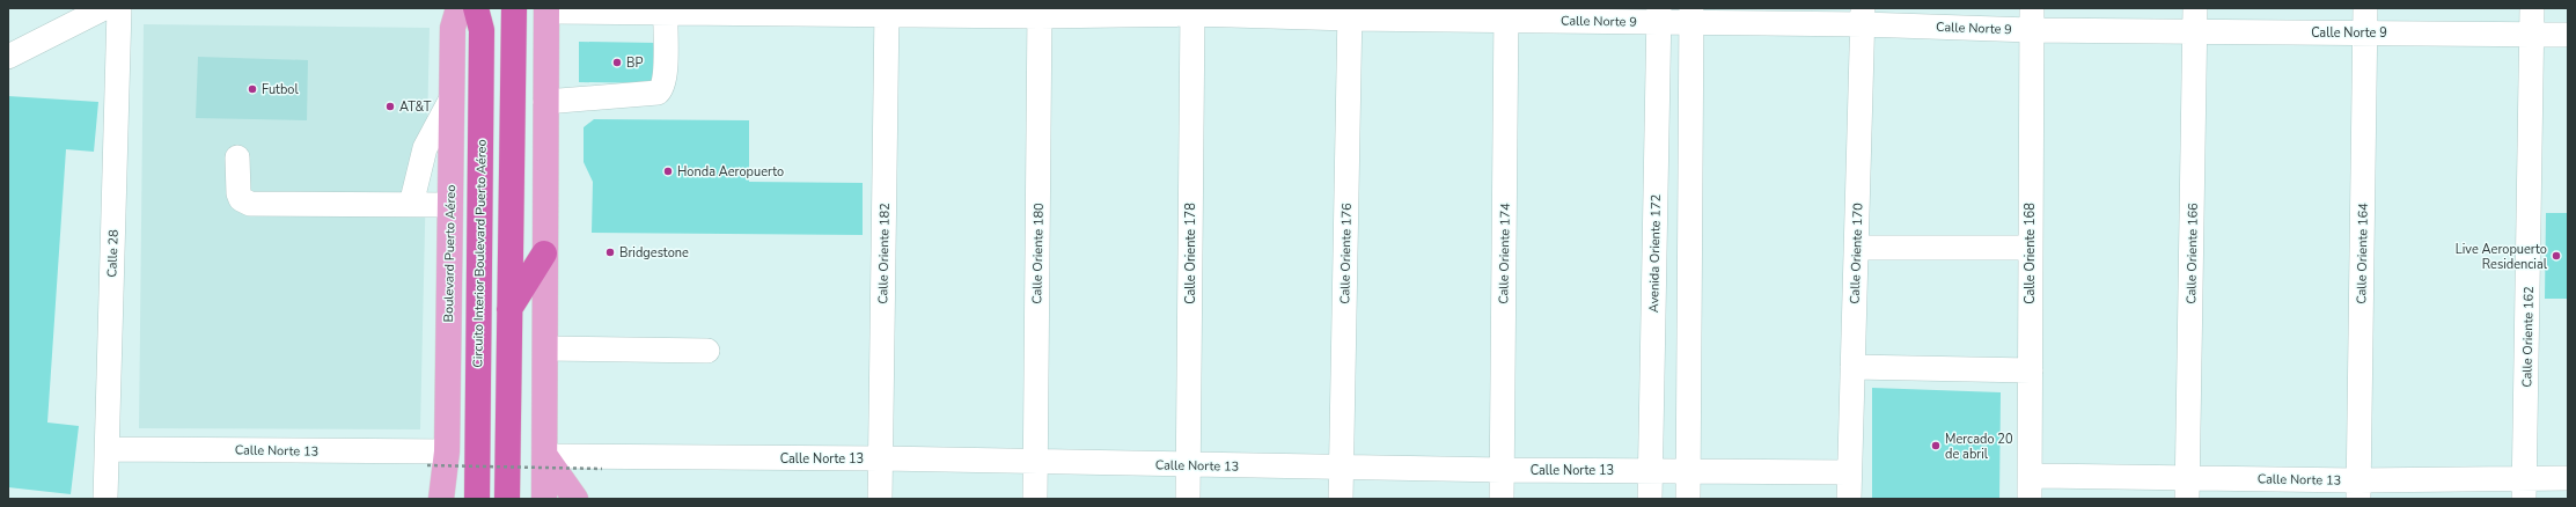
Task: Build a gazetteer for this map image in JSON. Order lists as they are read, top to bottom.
{
  "streets": {
    "highway": ["Circuito Interior Boulevard Puerto Aéreo"],
    "main road": ["Boulevard Puerto Aéreo"],
    "street": [
      "Calle Norte 9",
      "Calle 28",
      "Calle Oriente 182",
      "Calle Oriente 180",
      "Calle Oriente 178",
      "Calle Oriente 176",
      "Calle Oriente 174",
      "Avenida Oriente 172",
      "Calle Oriente 170",
      "Calle Oriente 168",
      "Calle Oriente 166",
      "Calle Oriente 164",
      "Calle Oriente 162",
      "Calle Norte 13"
    ]
  },
  "crossings": [
    ["Calle Norte 9", "Calle Oriente 182"],
    ["Calle Norte 9", "Calle Oriente 180"],
    ["Calle Norte 9", "Calle Oriente 178"],
    ["Calle Norte 9", "Calle Oriente 176"],
    ["Calle Norte 9", "Calle Oriente 174"],
    ["Calle Norte 9", "Avenida Oriente 172"],
    ["Calle Norte 9", "Calle Oriente 170"],
    ["Calle Norte 9", "Calle Oriente 168"],
    ["Calle Norte 9", "Calle Oriente 166"],
    ["Calle Norte 9", "Calle Oriente 164"],
    ["Calle Norte 9", "Calle Oriente 162"],
    ["Calle 28", "Calle Norte 13"],
    ["Boulevard Puerto Aéreo", "Calle Norte 13"],
    ["Calle Oriente 182", "Calle Norte 13"],
    ["Calle Oriente 180", "Calle Norte 13"],
    ["Calle Oriente 178", "Calle Norte 13"],
    ["Calle Oriente 176", "Calle Norte 13"],
    ["Calle Oriente 174", "Calle Norte 13"],
    ["Avenida Oriente 172", "Calle Norte 13"],
    ["Calle Oriente 170", "Calle Norte 13"],
    ["Calle Oriente 168", "Calle Norte 13"],
    ["Calle Oriente 166", "Calle Norte 13"],
    ["Calle Oriente 164", "Calle Norte 13"],
    ["Calle Oriente 162", "Calle Norte 13"]
  ],
  "places": [
    "BP",
    "Futbol",
    "AT&T",
    "Honda Aeropuerto",
    "Bridgestone",
    "Live Aeropuerto Residencial",
    "Mercado 20 de abril"
  ]
}
